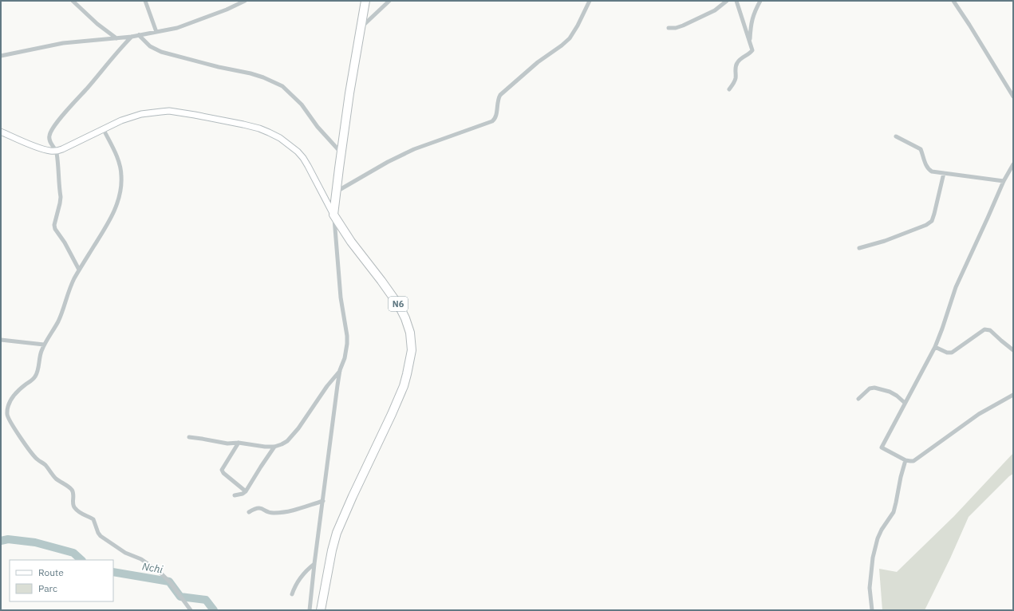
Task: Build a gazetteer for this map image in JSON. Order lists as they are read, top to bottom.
{
  "streets": {
    "highway": ["N6"]
  },
  "water": ["Nchi"],
  "legend": ["Route", "Parc"]
}
